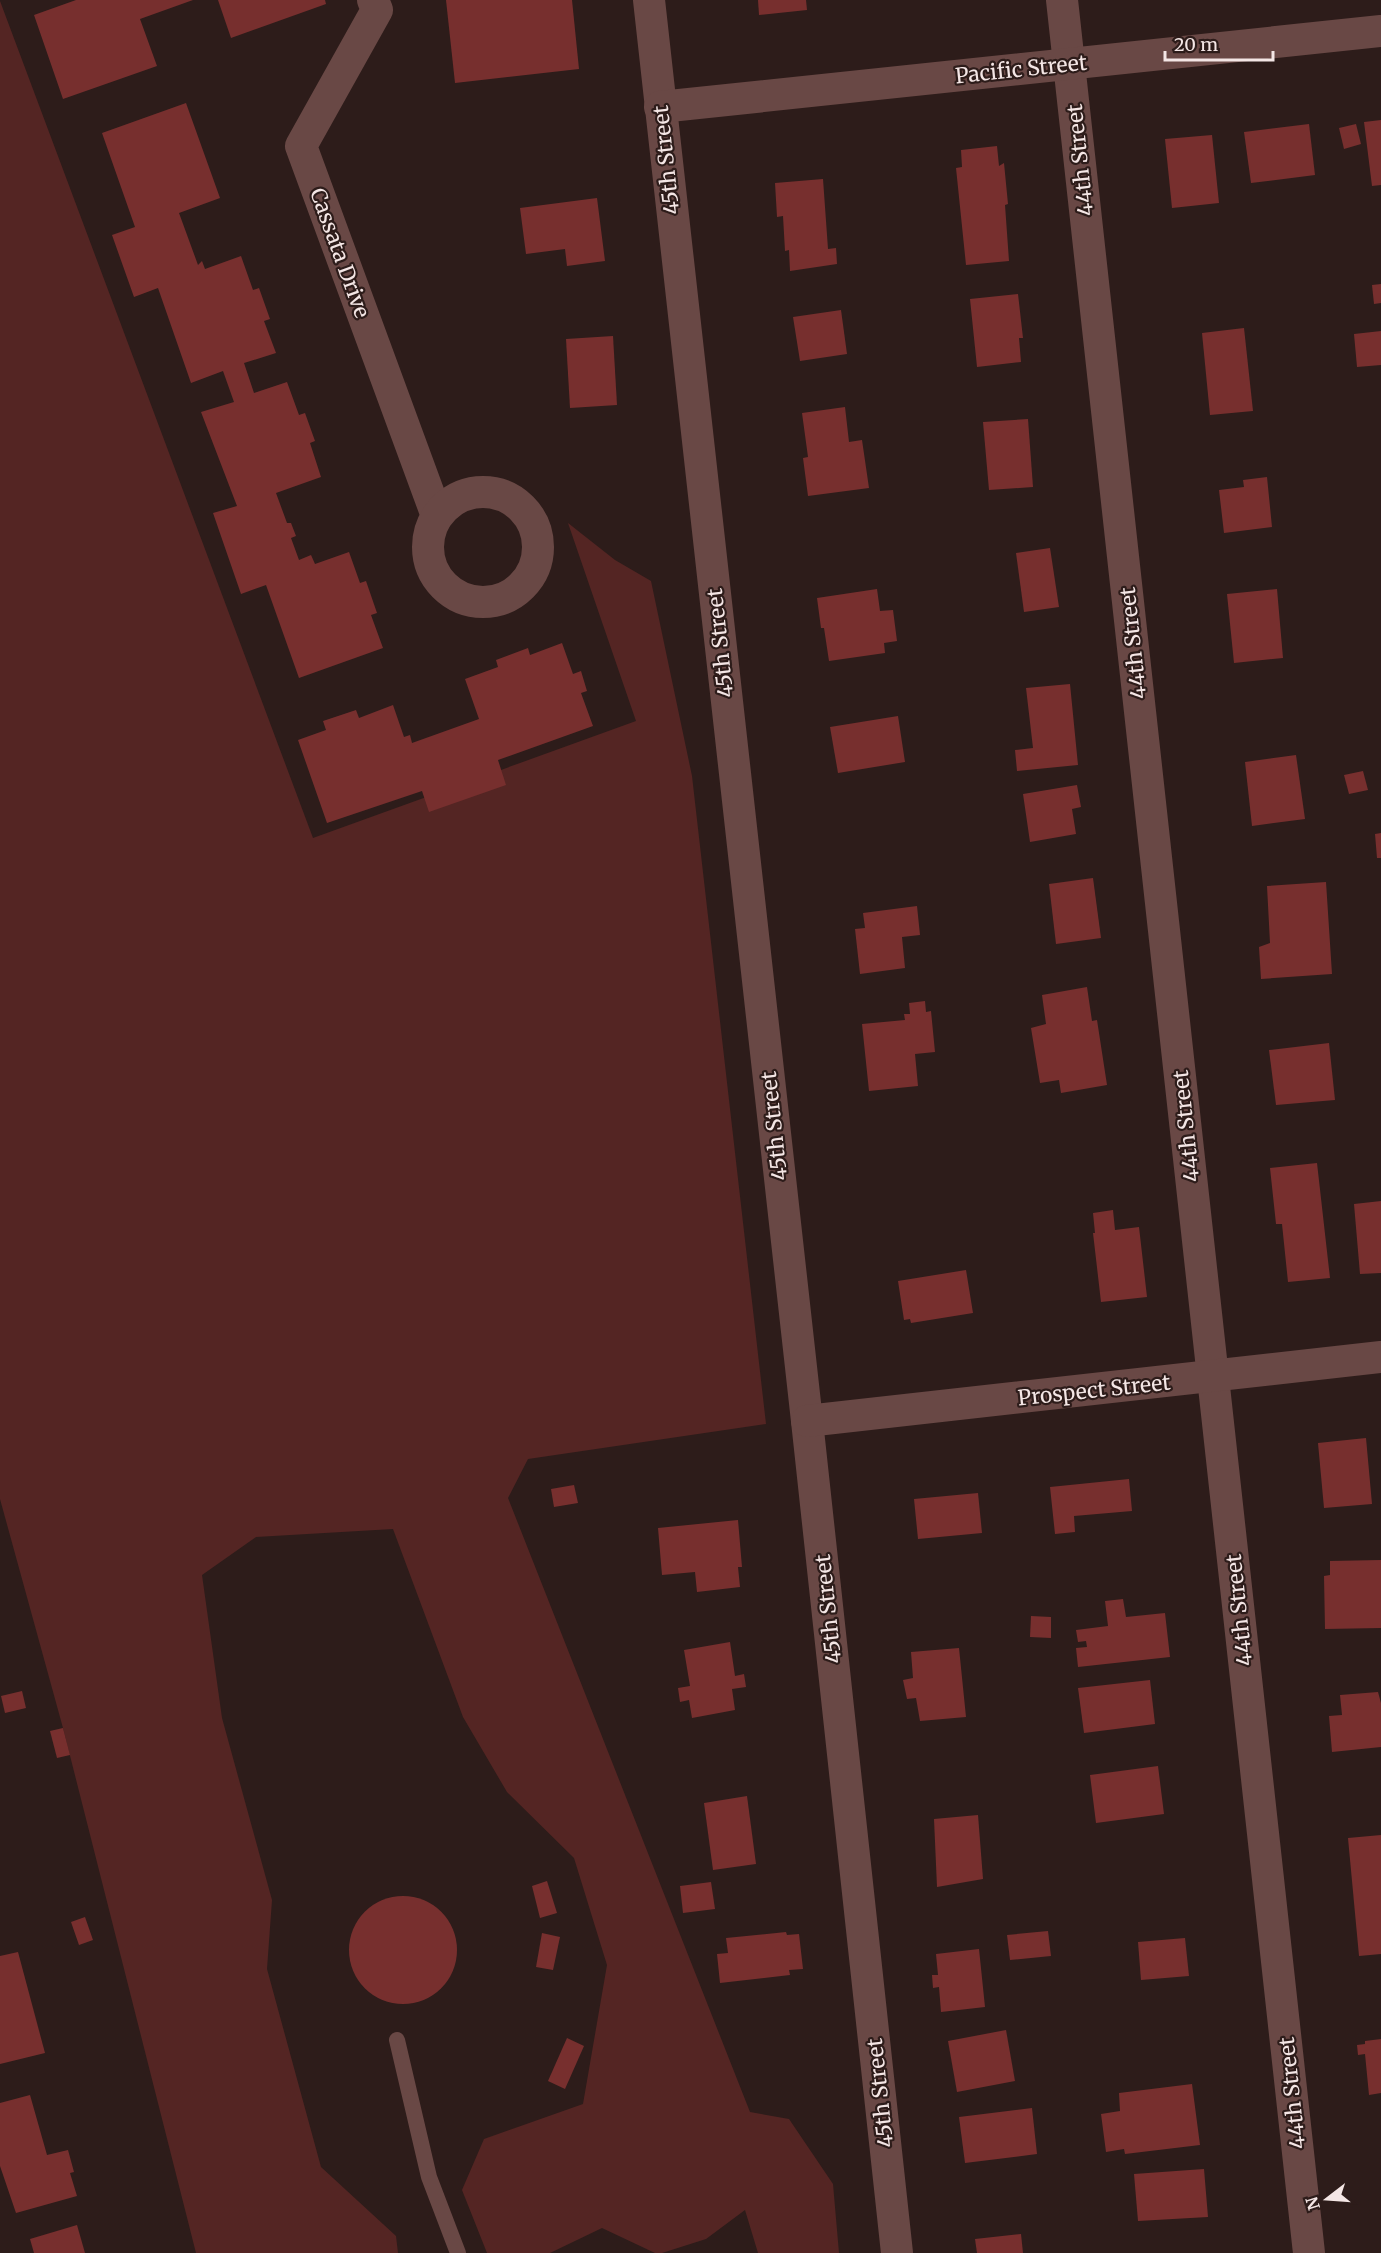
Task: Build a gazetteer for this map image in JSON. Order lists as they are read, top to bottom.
{
  "streets": {
    "street": [
      "Pacific Street",
      "45th Street",
      "44th Street",
      "Cassata Drive",
      "Prospect Street"
    ]
  },
  "crossings": [
    ["Pacific Street", "45th Street"],
    ["Pacific Street", "44th Street"],
    ["45th Street", "Prospect Street"],
    ["44th Street", "Prospect Street"]
  ],
  "scale_bar": "20 m",
  "north": "left"
}
